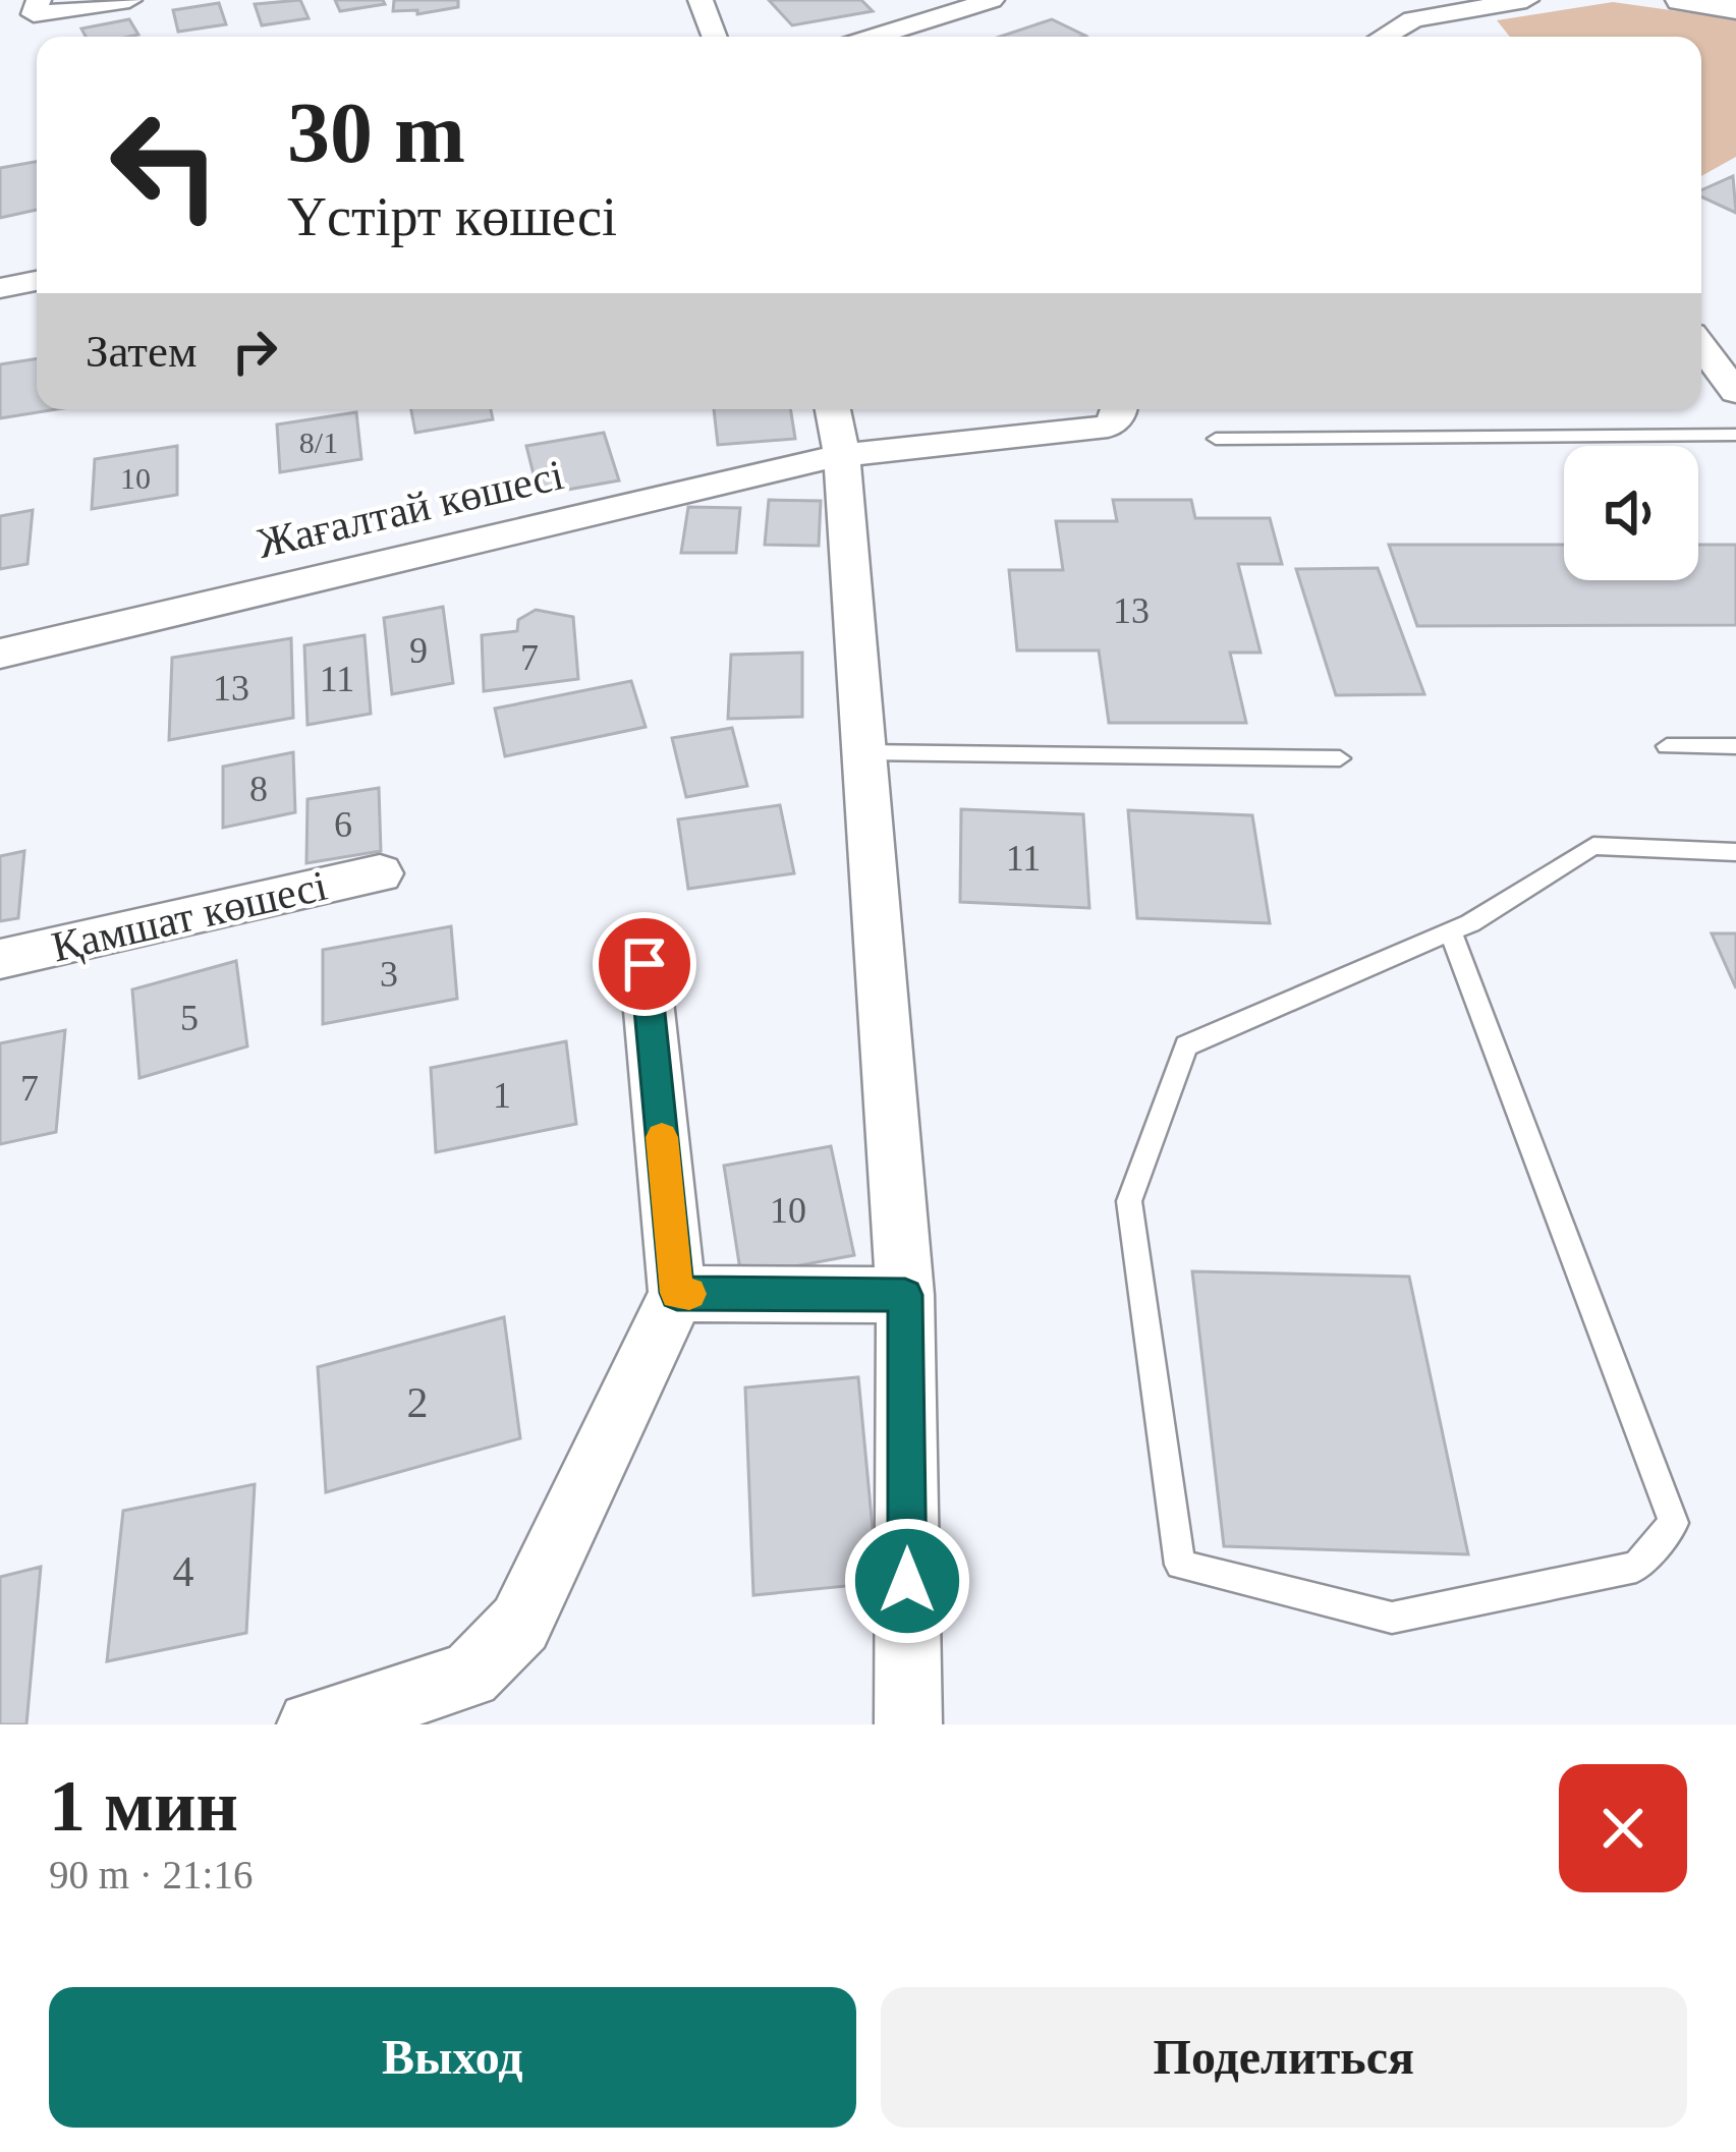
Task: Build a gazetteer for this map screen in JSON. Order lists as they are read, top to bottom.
{
  "streets": {
    "street": ["Жағалтай көшесі", "Қамшат көшесі"]
  },
  "house_numbers": [
    "8/1",
    "10",
    "13",
    "9",
    "7",
    "11",
    "13",
    "8",
    "6",
    "11",
    "3",
    "5",
    "7",
    "1",
    "10",
    "2",
    "4"
  ],
  "page": {
    "turn": ["30 m", "Үстірт көшесі"],
    "then": "Затем",
    "heading": ["1 мин", "90 m · 21:16"],
    "buttons": ["Выход", "Поделиться"]
  }
}
